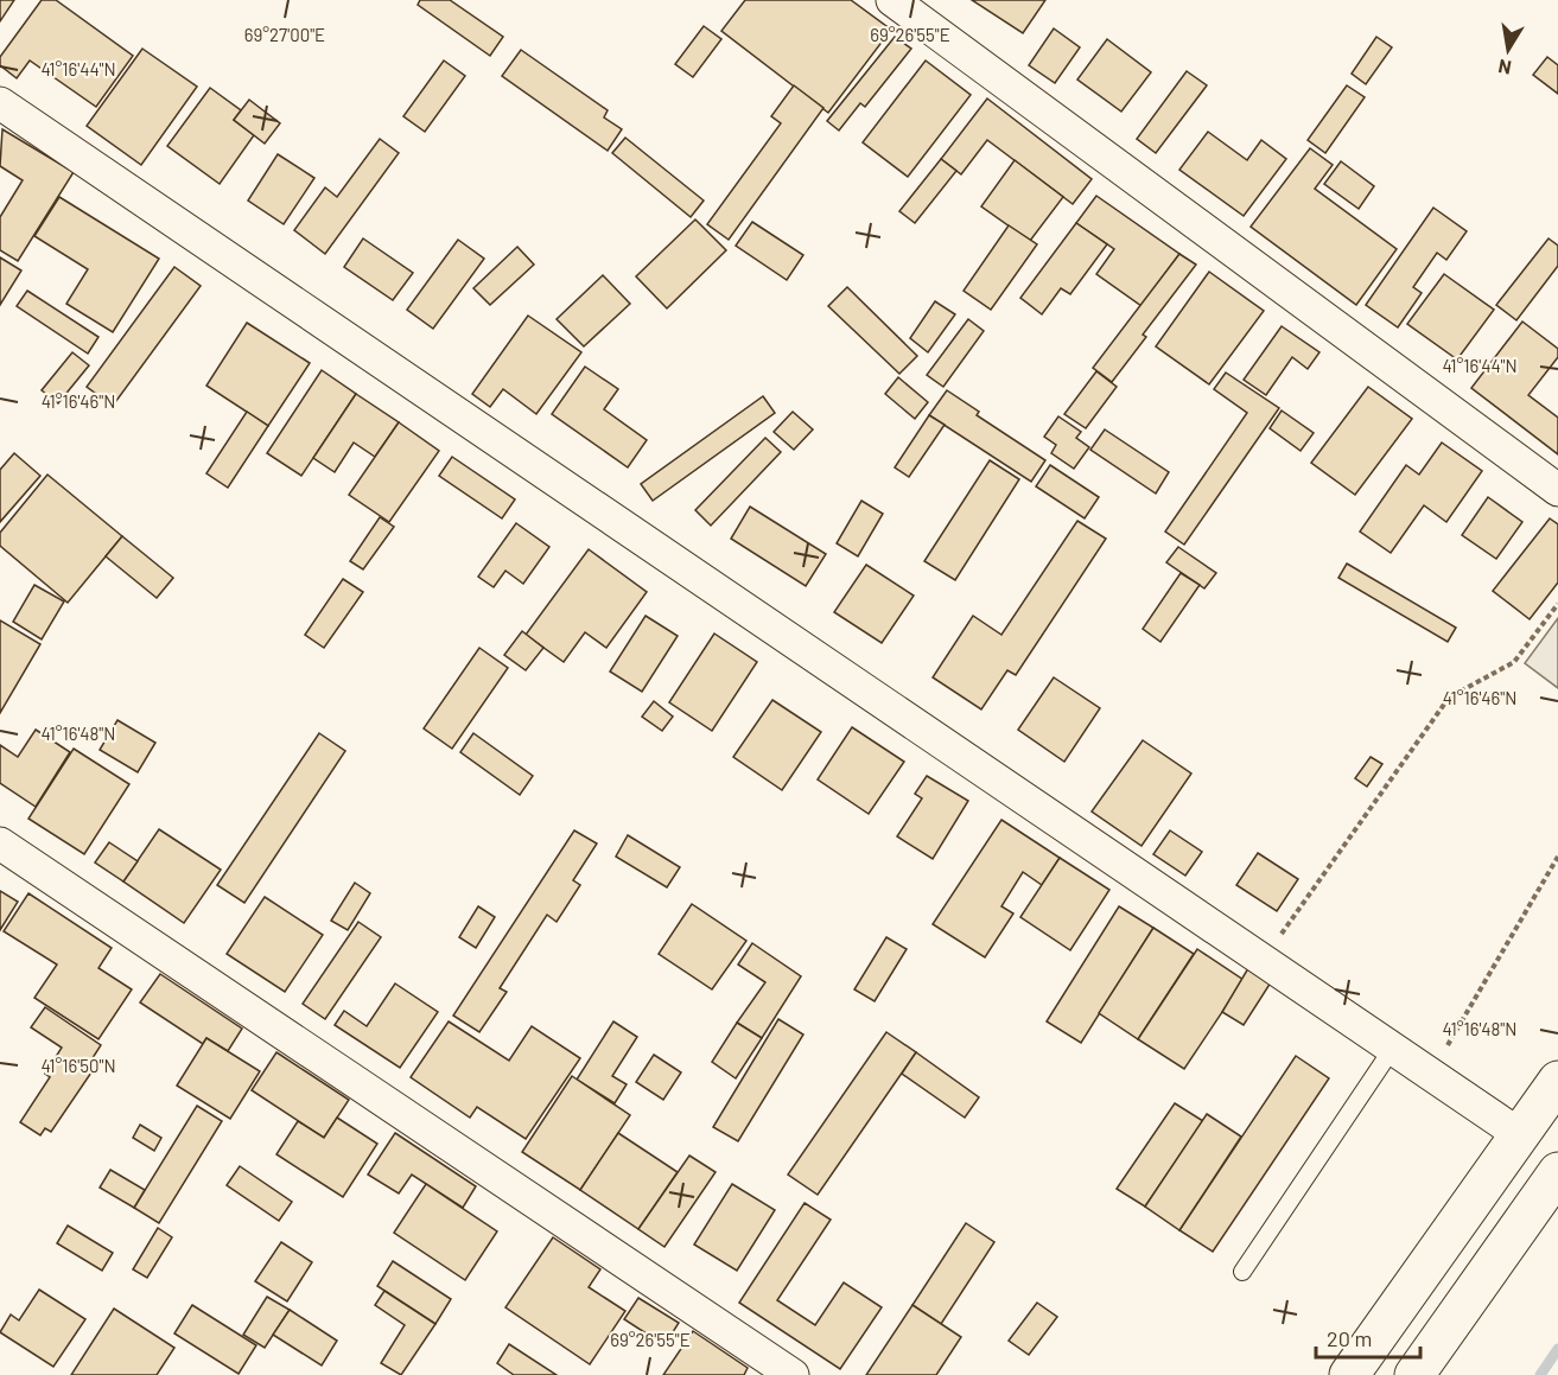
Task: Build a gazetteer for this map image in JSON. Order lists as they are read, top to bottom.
{
  "scale_bar": "20 m",
  "north": "bottom",
  "coordinates": [
    "69°27'00\"E",
    "69°26'55\"E",
    "41°16'44\"N",
    "41°16'46\"N",
    "41°16'48\"N",
    "41°16'50\"N"
  ]
}
